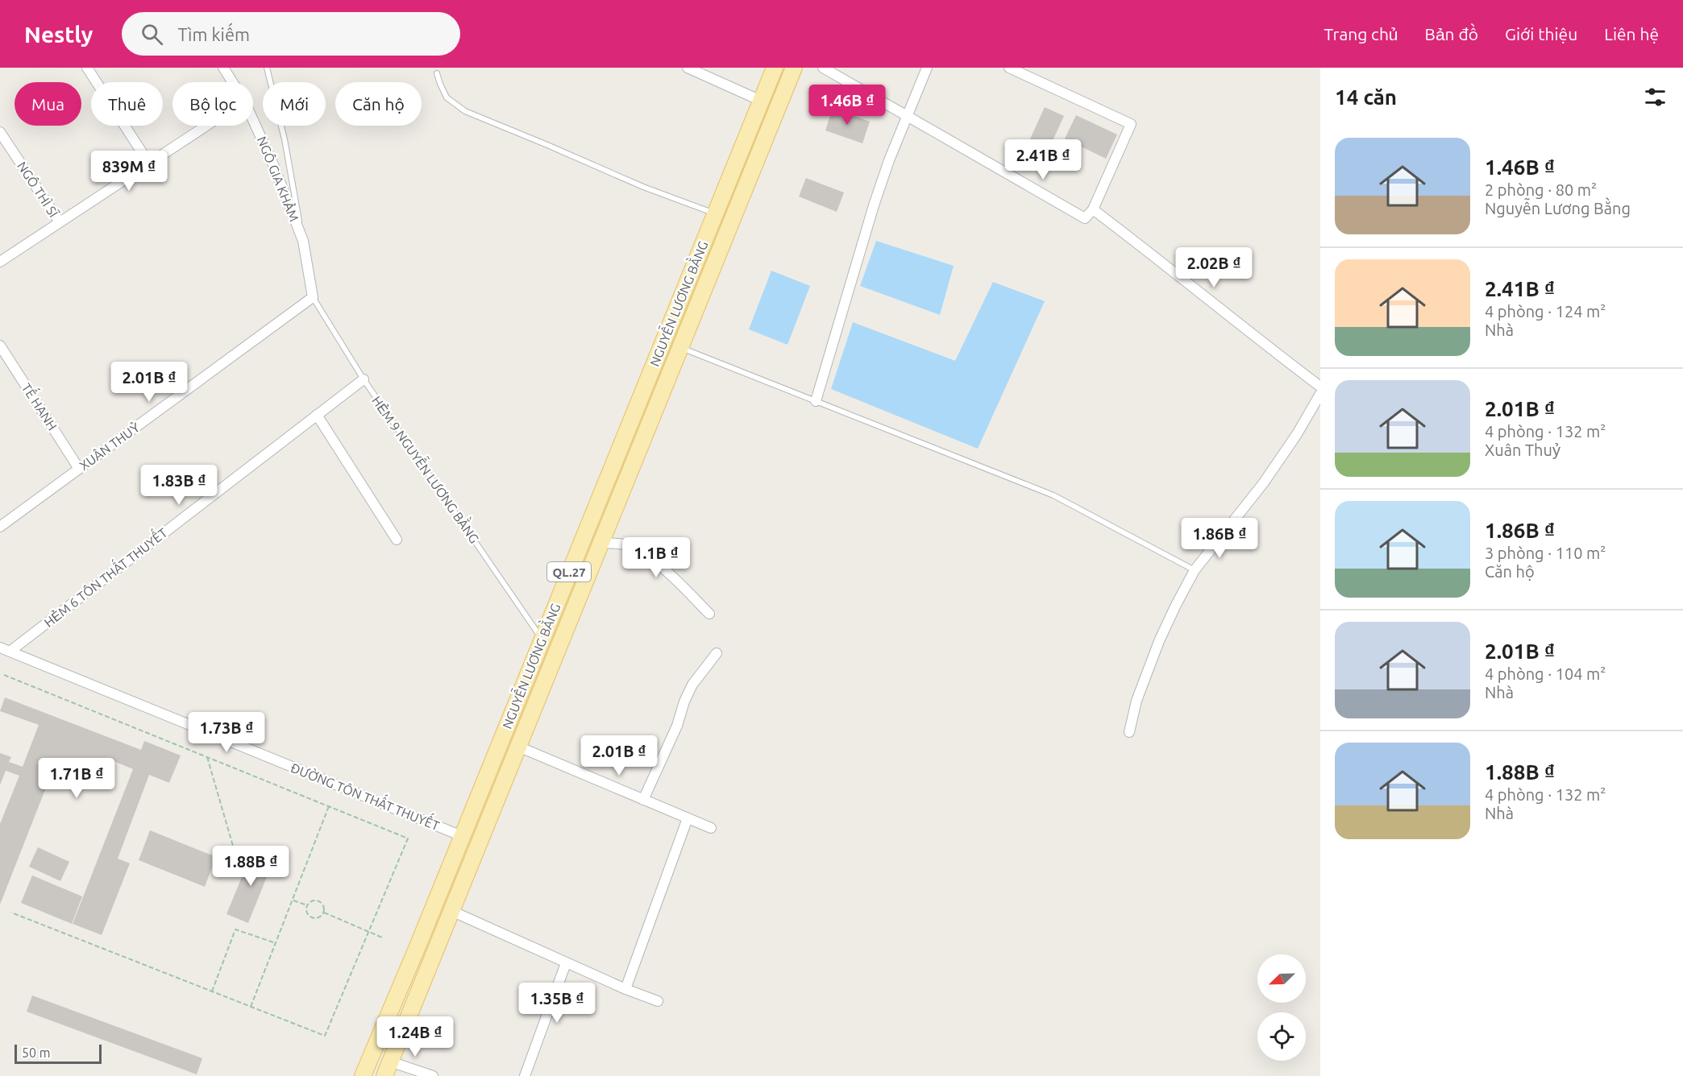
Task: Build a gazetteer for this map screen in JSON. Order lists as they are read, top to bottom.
{
  "streets": {
    "main road": ["NGUYỄN LƯƠNG BẰNG", "QL.27"],
    "street": [
      "NGÔ GIA KHẢM",
      "NGÔ THÌ SĨ",
      "TẾ HANH",
      "XUÂN THUỶ",
      "HẺM 6 TÔN THẤT THUYẾT",
      "ĐƯỜNG TÔN THẤT THUYẾT"
    ],
    "lane": ["HẺM 9 NGUYỄN LƯƠNG BẰNG"]
  },
  "crossings": [
    ["NGÔ GIA KHẢM", "XUÂN THUỶ"],
    ["NGÔ GIA KHẢM", "HẺM 9 NGUYỄN LƯƠNG BẰNG"],
    ["NGUYỄN LƯƠNG BẰNG", "HẺM 9 NGUYỄN LƯƠNG BẰNG"],
    ["NGUYỄN LƯƠNG BẰNG", "ĐƯỜNG TÔN THẤT THUYẾT"],
    ["TẾ HANH", "XUÂN THUỶ"],
    ["XUÂN THUỶ", "HẺM 9 NGUYỄN LƯƠNG BẰNG"],
    ["HẺM 9 NGUYỄN LƯƠNG BẰNG", "HẺM 6 TÔN THẤT THUYẾT"],
    ["HẺM 6 TÔN THẤT THUYẾT", "ĐƯỜNG TÔN THẤT THUYẾT"]
  ],
  "scale_bar": "50 m",
  "north": "bottom left",
  "page": {
    "header": "Nestly",
    "search": "Tìm kiếm",
    "nav": [
      "Trang chủ",
      "Bản đồ",
      "Giới thiệu",
      "Liên hệ"
    ],
    "heading": "14 căn",
    "chip": [
      "Mua",
      "Thuê",
      "Bộ lọc",
      "Mới",
      "Căn hộ"
    ],
    "price": [
      "1.46B ₫",
      "2.41B ₫",
      "839M ₫",
      "2.02B ₫",
      "2.01B ₫",
      "1.83B ₫",
      "1.86B ₫",
      "1.1B ₫",
      "1.73B ₫",
      "2.01B ₫",
      "1.71B ₫",
      "1.88B ₫",
      "1.35B ₫",
      "1.24B ₫"
    ],
    "list": [
      {
        "name": "1.46B ₫",
        "note": "2 phòng · 80 m² · Nguyễn Lương Bằng"
      },
      {
        "name": "2.41B ₫",
        "note": "4 phòng · 124 m² · Nhà"
      },
      {
        "name": "2.01B ₫",
        "note": "4 phòng · 132 m² · Xuân Thuỷ"
      },
      {
        "name": "1.86B ₫",
        "note": "3 phòng · 110 m² · Căn hộ"
      },
      {
        "name": "2.01B ₫",
        "note": "4 phòng · 104 m² · Nhà"
      },
      {
        "name": "1.88B ₫",
        "note": "4 phòng · 132 m² · Nhà"
      }
    ],
    "scale": "50 m"
  }
}
